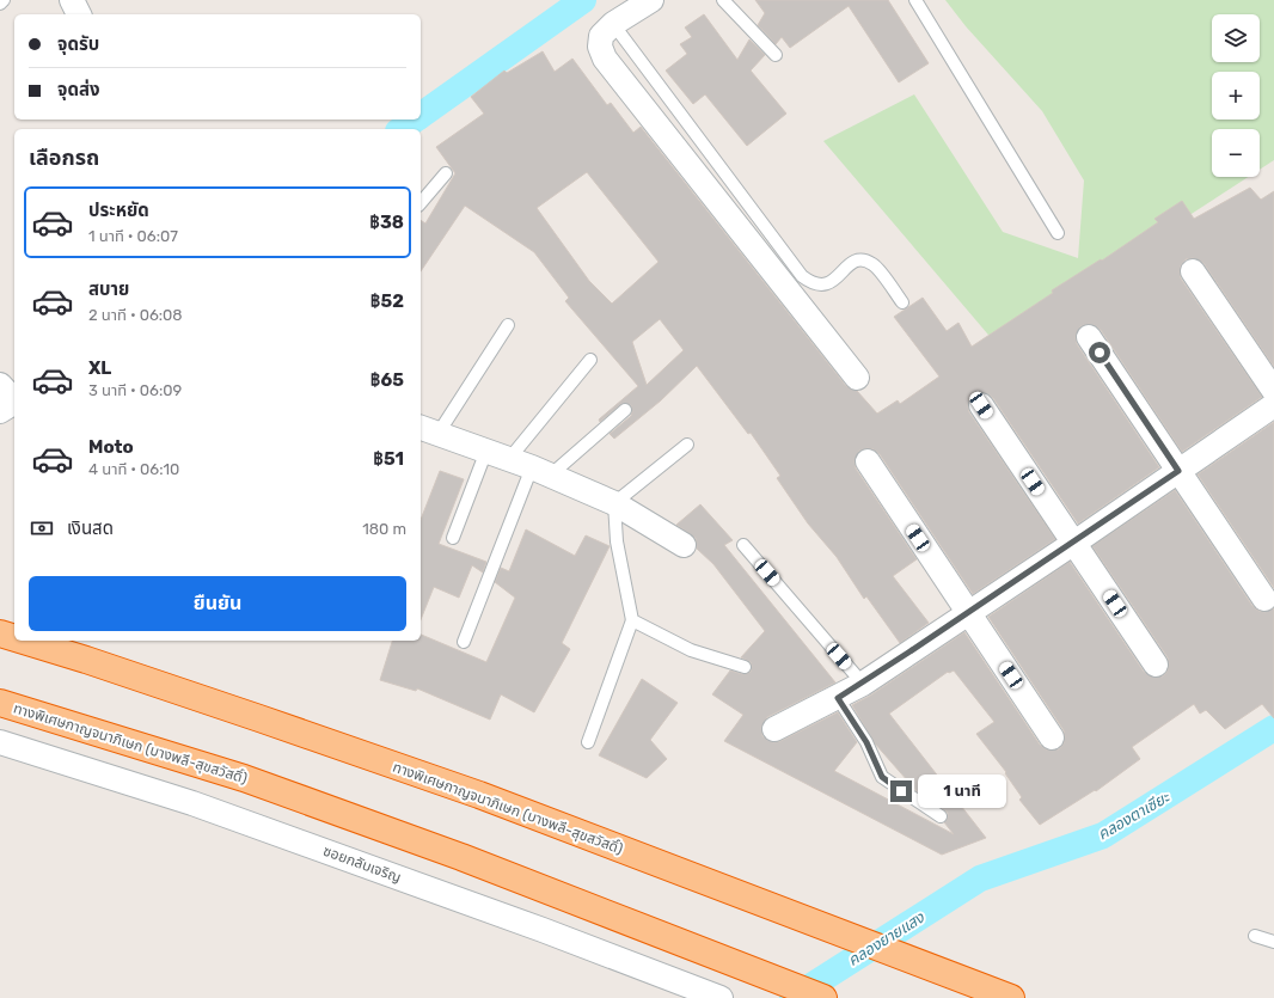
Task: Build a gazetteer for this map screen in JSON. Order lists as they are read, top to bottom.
{
  "streets": {
    "highway": ["ทางพิเศษกาญจนาภิเษก (บางพลี-สุขสวัสดิ์)"],
    "street": ["ซอยกลับเจริญ"]
  },
  "water": ["คลองตาเซียะ", "คลองยายแสง"],
  "page": {
    "map_buttons": ["+", "−"],
    "banner": ["จุดรับ", "จุดส่ง"],
    "heading": "เลือกรถ",
    "list": [
      {
        "name": "ประหยัด",
        "note": "1 นาที · 06:07",
        "value": "฿38"
      },
      {
        "name": "สบาย",
        "note": "2 นาที · 06:08",
        "value": "฿52"
      },
      {
        "name": "XL",
        "note": "3 นาที · 06:09",
        "value": "฿65"
      },
      {
        "name": "Moto",
        "note": "4 นาที · 06:10",
        "value": "฿51"
      }
    ],
    "pay": ["เงินสด", "180 m"],
    "buttons": "ยืนยัน",
    "bubble": "1 นาที"
  }
}
